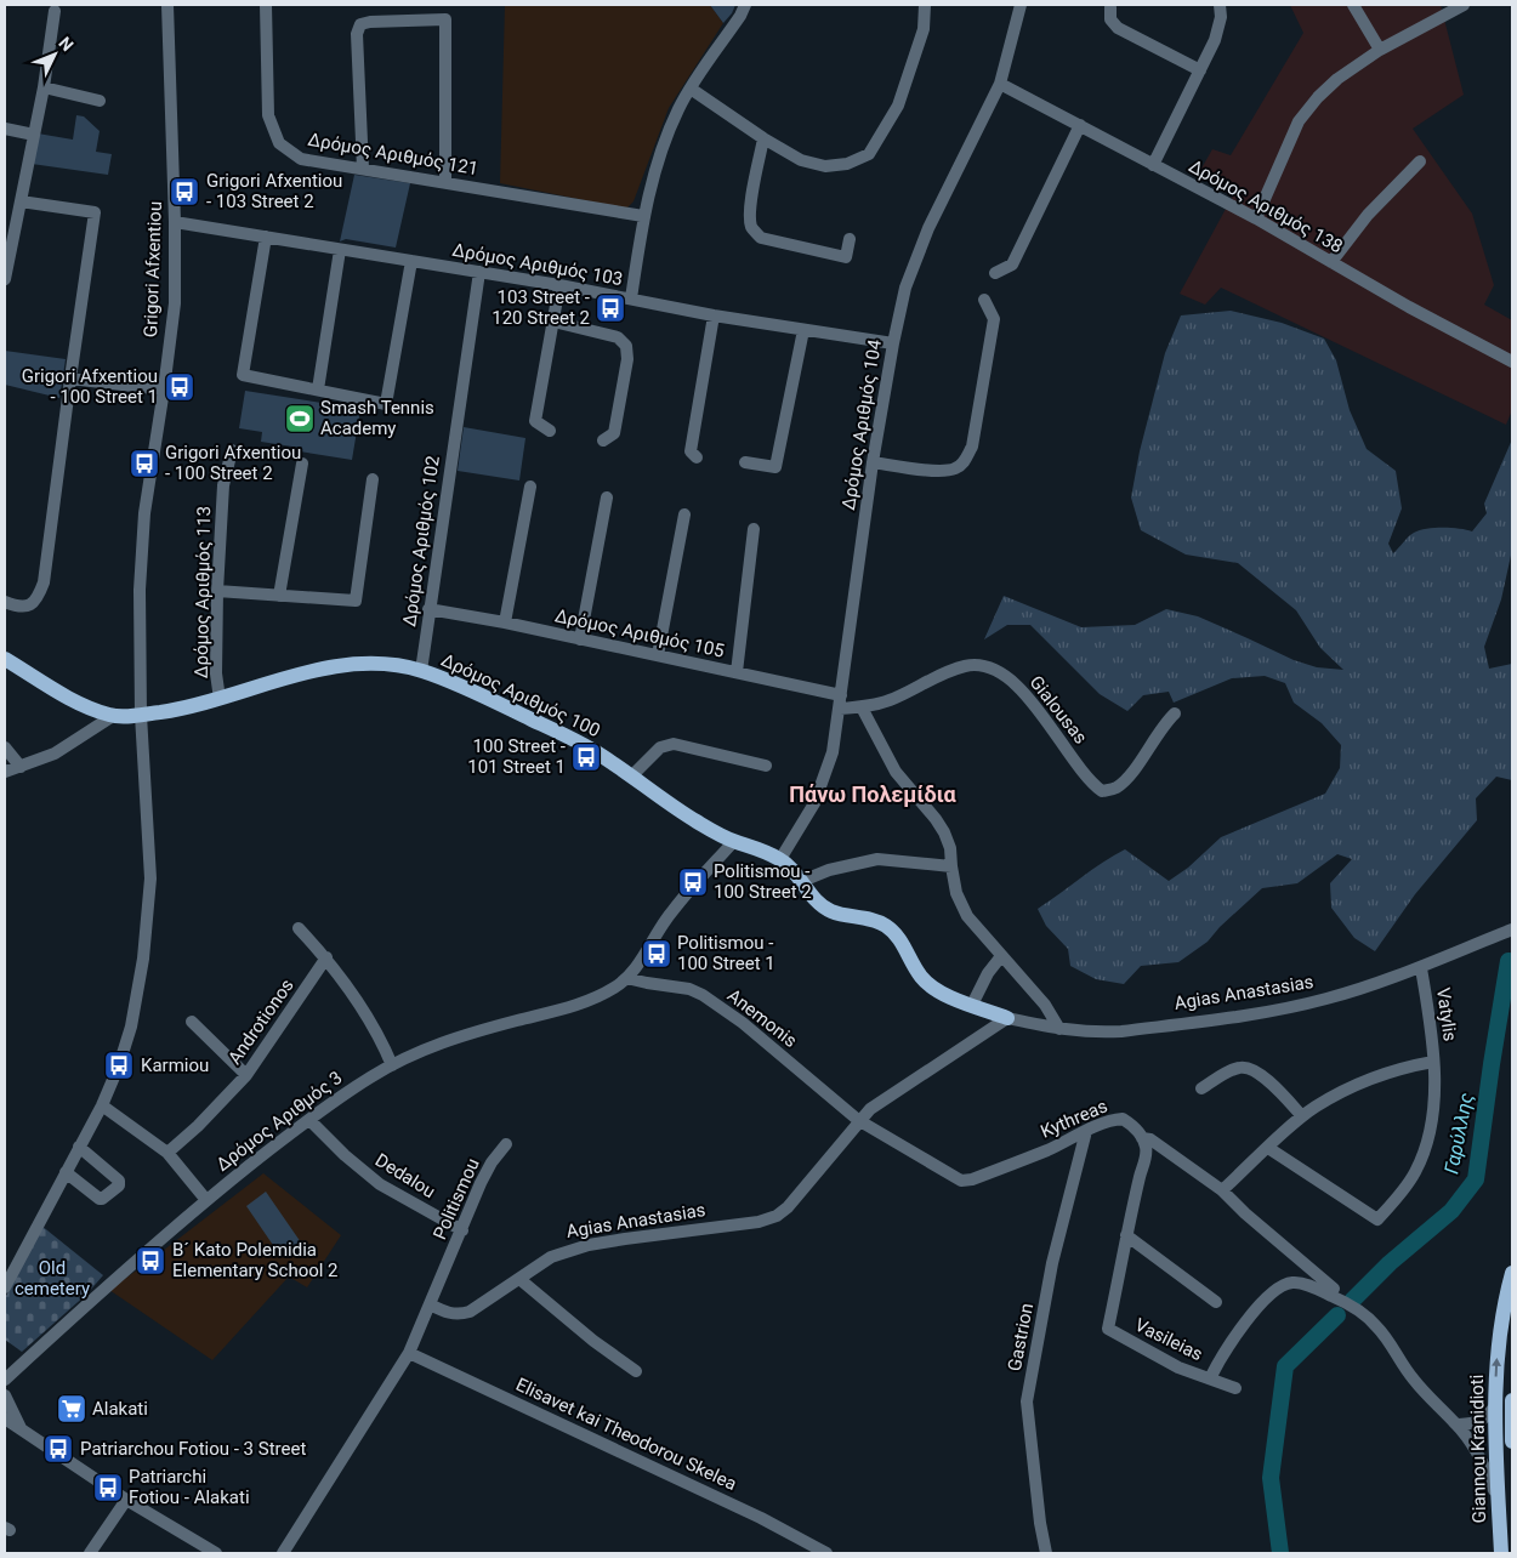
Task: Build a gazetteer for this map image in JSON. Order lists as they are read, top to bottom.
{
  "streets": {
    "main road": ["Δρόμος Αριθμός 100", "Agias Anastasias", "Giannou Kranidioti"],
    "street": [
      "Δρόμος Αριθμός 121",
      "Δρόμος Αριθμός 138",
      "Δρόμος Αριθμός 103",
      "Grigori Afxentiou",
      "Δρόμος Αριθμός 104",
      "Δρόμος Αριθμός 102",
      "Δρόμος Αριθμός 113",
      "Δρόμος Αριθμός 105",
      "Gialousas",
      "Vatylis",
      "Anemonis",
      "Androtionos",
      "Kythreas",
      "Δρόμος Αριθμός 3",
      "Dedalou",
      "Politismou",
      "Gastrion",
      "Vasileias",
      "Elisavet kai Theodorou Skelea"
    ]
  },
  "crossings": [
    ["Δρόμος Αριθμός 138", "Δρόμος Αριθμός 104"],
    ["Δρόμος Αριθμός 103", "Grigori Afxentiou"],
    ["Δρόμος Αριθμός 103", "Δρόμος Αριθμός 104"],
    ["Δρόμος Αριθμός 103", "Δρόμος Αριθμός 102"],
    ["Grigori Afxentiou", "Δρόμος Αριθμός 100"],
    ["Δρόμος Αριθμός 104", "Δρόμος Αριθμός 105"],
    ["Δρόμος Αριθμός 104", "Δρόμος Αριθμός 100"],
    ["Δρόμος Αριθμός 104", "Gialousas"],
    ["Δρόμος Αριθμός 104", "Agias Anastasias"],
    ["Δρόμος Αριθμός 102", "Δρόμος Αριθμός 105"],
    ["Δρόμος Αριθμός 102", "Δρόμος Αριθμός 100"],
    ["Δρόμος Αριθμός 113", "Δρόμος Αριθμός 100"],
    ["Δρόμος Αριθμός 100", "Agias Anastasias"],
    ["Agias Anastasias", "Vatylis"],
    ["Agias Anastasias", "Anemonis"],
    ["Agias Anastasias", "Kythreas"],
    ["Agias Anastasias", "Politismou"],
    ["Anemonis", "Kythreas"],
    ["Anemonis", "Δρόμος Αριθμός 3"],
    ["Kythreas", "Gastrion"],
    ["Δρόμος Αριθμός 3", "Dedalou"],
    ["Dedalou", "Politismou"]
  ],
  "one_way": ["Giannou Kranidioti"],
  "districts": ["Πάνω Πολεμίδια"],
  "water": ["Γαρύλλης"],
  "parks": ["Old cemetery"],
  "places": {
    "bus stop": [
      "Grigori Afxentiou - 103 Street 2",
      "103 Street - 120 Street 2",
      "Grigori Afxentiou - 100 Street 1",
      "Grigori Afxentiou - 100 Street 2",
      "100 Street - 101 Street 1",
      "Politismou - 100 Street 2",
      "Politismou - 100 Street 1",
      "Karmiou",
      "B´ Kato Polemidia Elementary School 2",
      "Patriarchou Fotiou - 3 Street",
      "Patriarchi Fotiou - Alakati"
    ],
    "sports": ["Smash Tennis Academy"],
    "supermarket": ["Alakati"]
  },
  "north": "top right"
}
